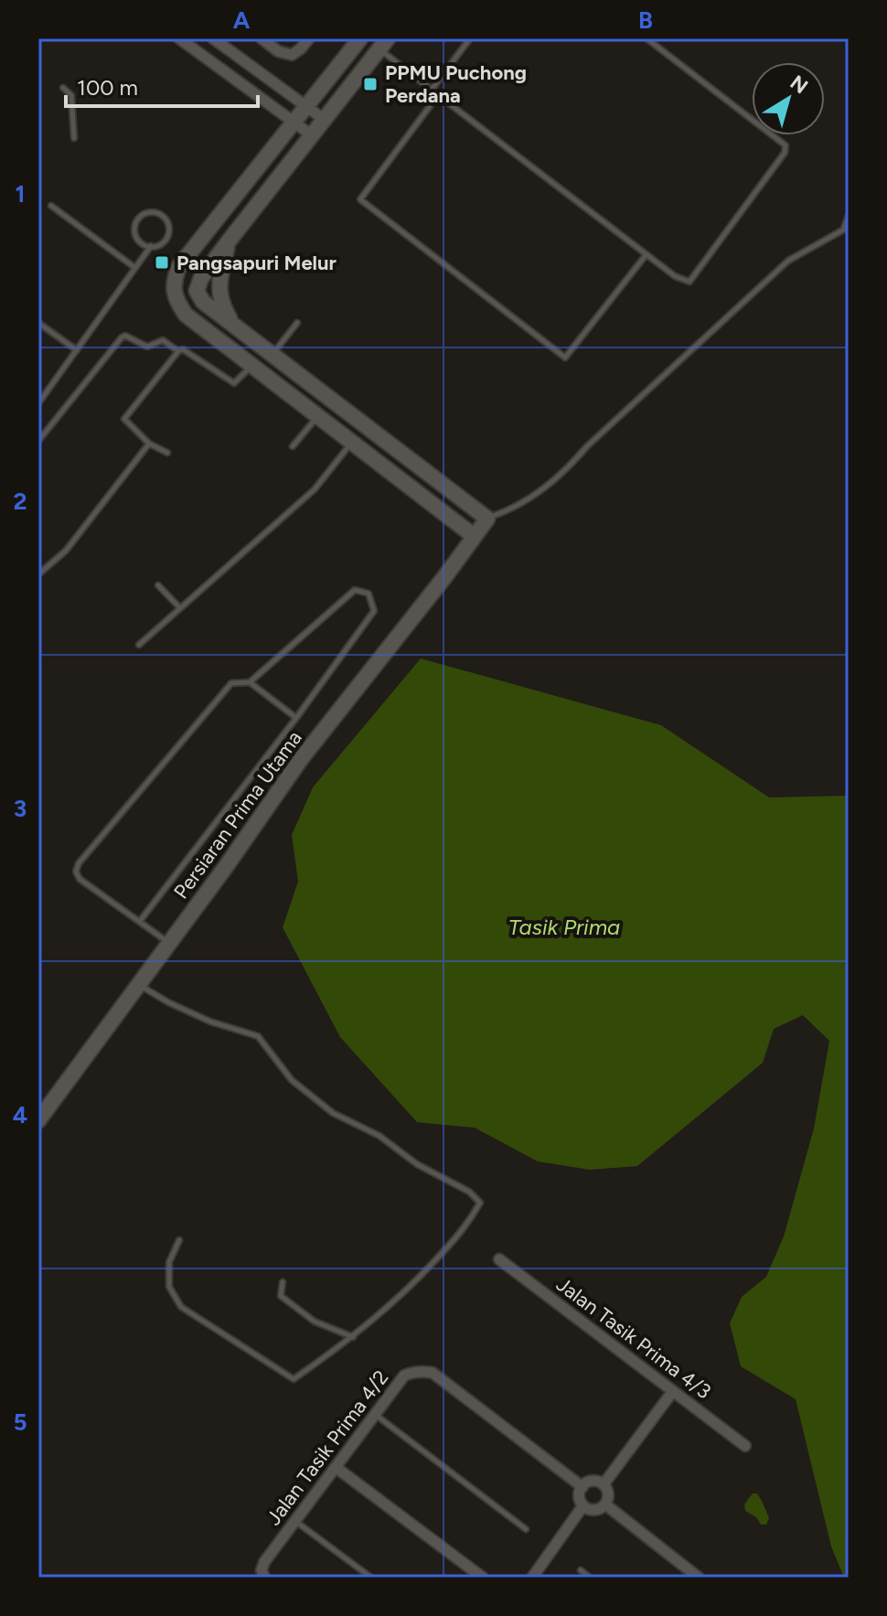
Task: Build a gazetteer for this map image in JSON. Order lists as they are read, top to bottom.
{
  "streets": {
    "main road": ["Persiaran Prima Utama"],
    "street": ["Jalan Tasik Prima 4/3", "Jalan Tasik Prima 4/2"]
  },
  "water": ["Tasik Prima"],
  "places": {
    "transit": ["PPMU Puchong Perdana", "Pangsapuri Melur"]
  },
  "scale_bar": "100 m",
  "north": "top right",
  "grid": {
    "columns": ["A", "B"],
    "rows": [
      "1",
      "2",
      "3",
      "4",
      "5"
    ]
  }
}
